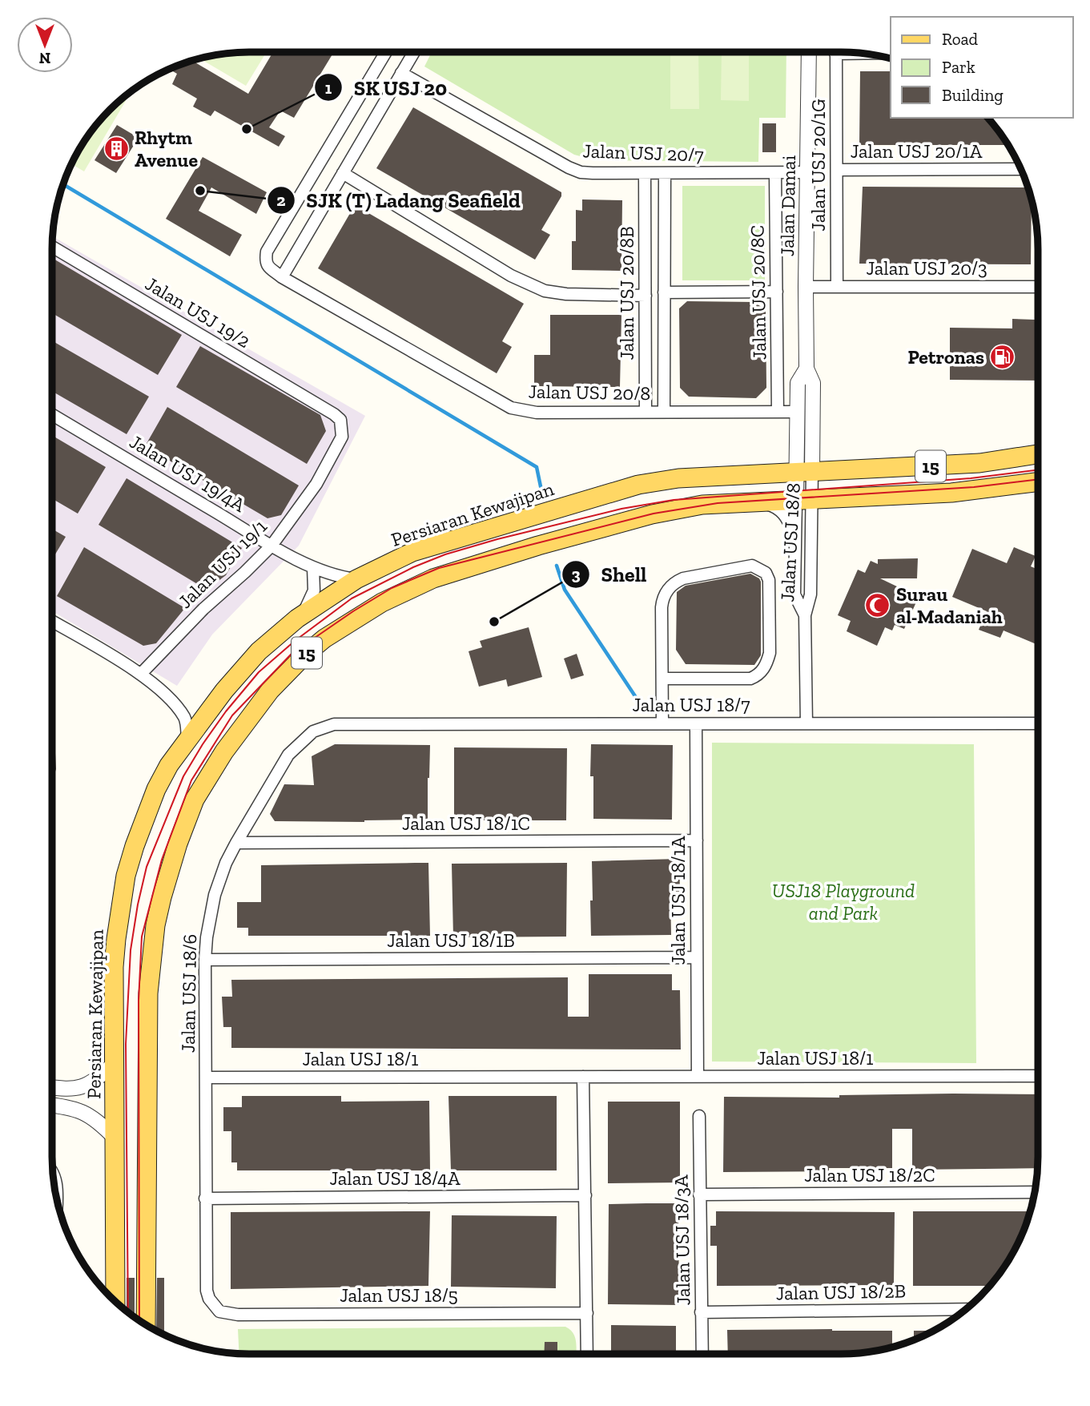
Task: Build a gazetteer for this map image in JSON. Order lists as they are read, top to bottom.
{
  "streets": {
    "main road": ["15", "Persiaran Kewajipan"],
    "street": [
      "Jalan USJ 20/1A",
      "Jalan USJ 20/7",
      "Jalan USJ 20/1G",
      "Jalan Damai",
      "Jalan USJ 20/3",
      "Jalan USJ 20/8C",
      "Jalan USJ 20/8B",
      "Jalan USJ 19/2",
      "Jalan USJ 20/8",
      "Jalan USJ 19/4A",
      "Jalan USJ 18/8",
      "Jalan USJ 19/1",
      "Jalan USJ 18/7",
      "Jalan USJ 18/1C",
      "Jalan USJ 18/1A",
      "Jalan USJ 18/1B",
      "Jalan USJ 18/6",
      "Jalan USJ 18/1",
      "Jalan USJ 18/2C",
      "Jalan USJ 18/4A",
      "Jalan USJ 18/3A",
      "Jalan USJ 18/2B",
      "Jalan USJ 18/5"
    ]
  },
  "crossings": [
    ["Jalan USJ 20/1A", "Jalan USJ 20/1G"],
    ["Jalan USJ 20/7", "Jalan Damai"],
    ["Jalan USJ 20/7", "Jalan USJ 20/8C"],
    ["Jalan USJ 20/7", "Jalan USJ 20/8B"],
    ["Jalan USJ 20/1G", "Jalan USJ 20/3"],
    ["Jalan Damai", "Jalan USJ 20/3"],
    ["Jalan Damai", "Jalan USJ 20/8"],
    ["Jalan Damai", "15"],
    ["Jalan Damai", "Persiaran Kewajipan"],
    ["Jalan Damai", "Jalan USJ 18/8"],
    ["Jalan USJ 20/8C", "Jalan USJ 20/8"],
    ["Jalan USJ 20/8B", "Jalan USJ 20/8"],
    ["Jalan USJ 19/2", "Jalan USJ 19/1"],
    ["15", "Jalan USJ 18/8"],
    ["Jalan USJ 19/4A", "Persiaran Kewajipan"],
    ["Jalan USJ 19/4A", "Jalan USJ 19/1"],
    ["Jalan USJ 18/8", "Jalan USJ 18/7"],
    ["Jalan USJ 18/7", "Jalan USJ 18/1A"],
    ["Jalan USJ 18/7", "Jalan USJ 18/6"],
    ["Jalan USJ 18/1C", "Jalan USJ 18/1A"],
    ["Jalan USJ 18/1C", "Jalan USJ 18/6"],
    ["Jalan USJ 18/1A", "Jalan USJ 18/1B"],
    ["Jalan USJ 18/1A", "Jalan USJ 18/1"],
    ["Jalan USJ 18/1B", "Jalan USJ 18/6"],
    ["Jalan USJ 18/6", "Jalan USJ 18/1"],
    ["Jalan USJ 18/6", "Jalan USJ 18/4A"],
    ["Jalan USJ 18/6", "Jalan USJ 18/5"],
    ["Jalan USJ 18/2C", "Jalan USJ 18/3A"],
    ["Jalan USJ 18/3A", "Jalan USJ 18/2B"]
  ],
  "parks": ["USJ18 Playground and Park"],
  "places": {
    "other": ["SK USJ 20", "SJK (T) Ladang Seafield", "Shell"],
    "building": ["Rhytm Avenue"],
    "fuel station": ["Petronas"],
    "mosque": ["Surau al-Madaniah"]
  },
  "legend": ["Road", "Park", "Building"],
  "north": "bottom"
}
